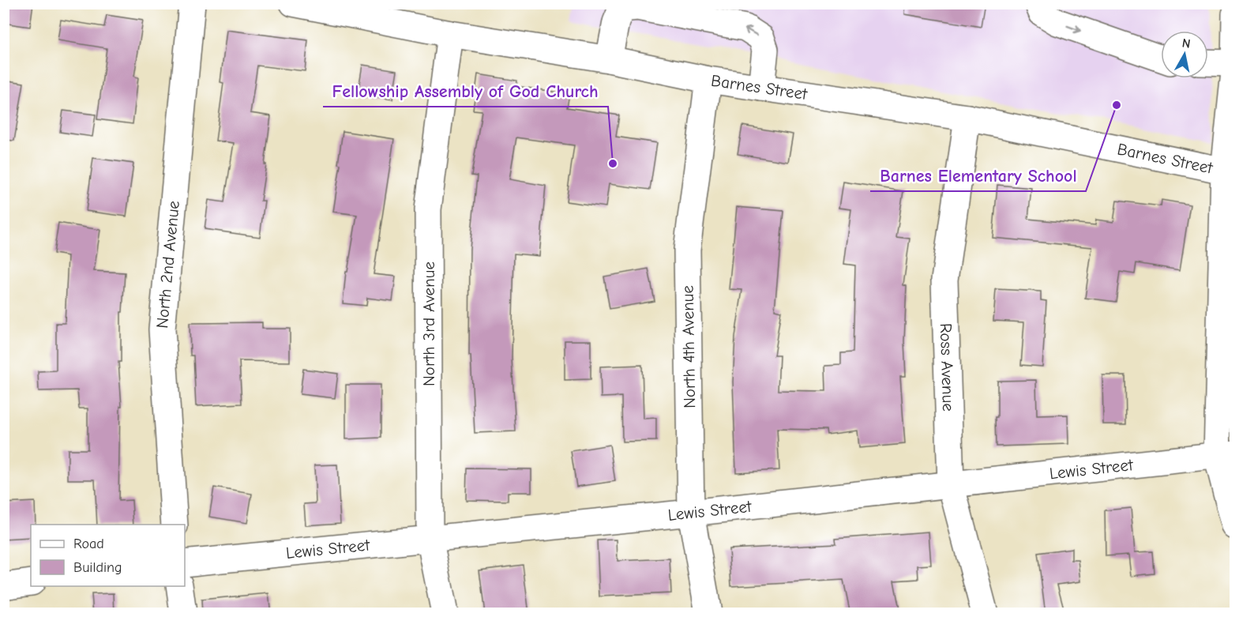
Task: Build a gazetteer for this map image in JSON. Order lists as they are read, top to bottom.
{
  "streets": {
    "street": [
      "Barnes Street",
      "North 2nd Avenue",
      "North 3rd Avenue",
      "North 4th Avenue",
      "Ross Avenue",
      "Lewis Street"
    ]
  },
  "crossings": [
    ["Barnes Street", "North 3rd Avenue"],
    ["Barnes Street", "North 4th Avenue"],
    ["Barnes Street", "Ross Avenue"],
    ["North 3rd Avenue", "Lewis Street"],
    ["North 4th Avenue", "Lewis Street"],
    ["Ross Avenue", "Lewis Street"]
  ],
  "places": ["Barnes Elementary School", "Fellowship Assembly of God Church"],
  "legend": ["Road", "Building"],
  "north": "top"
}
